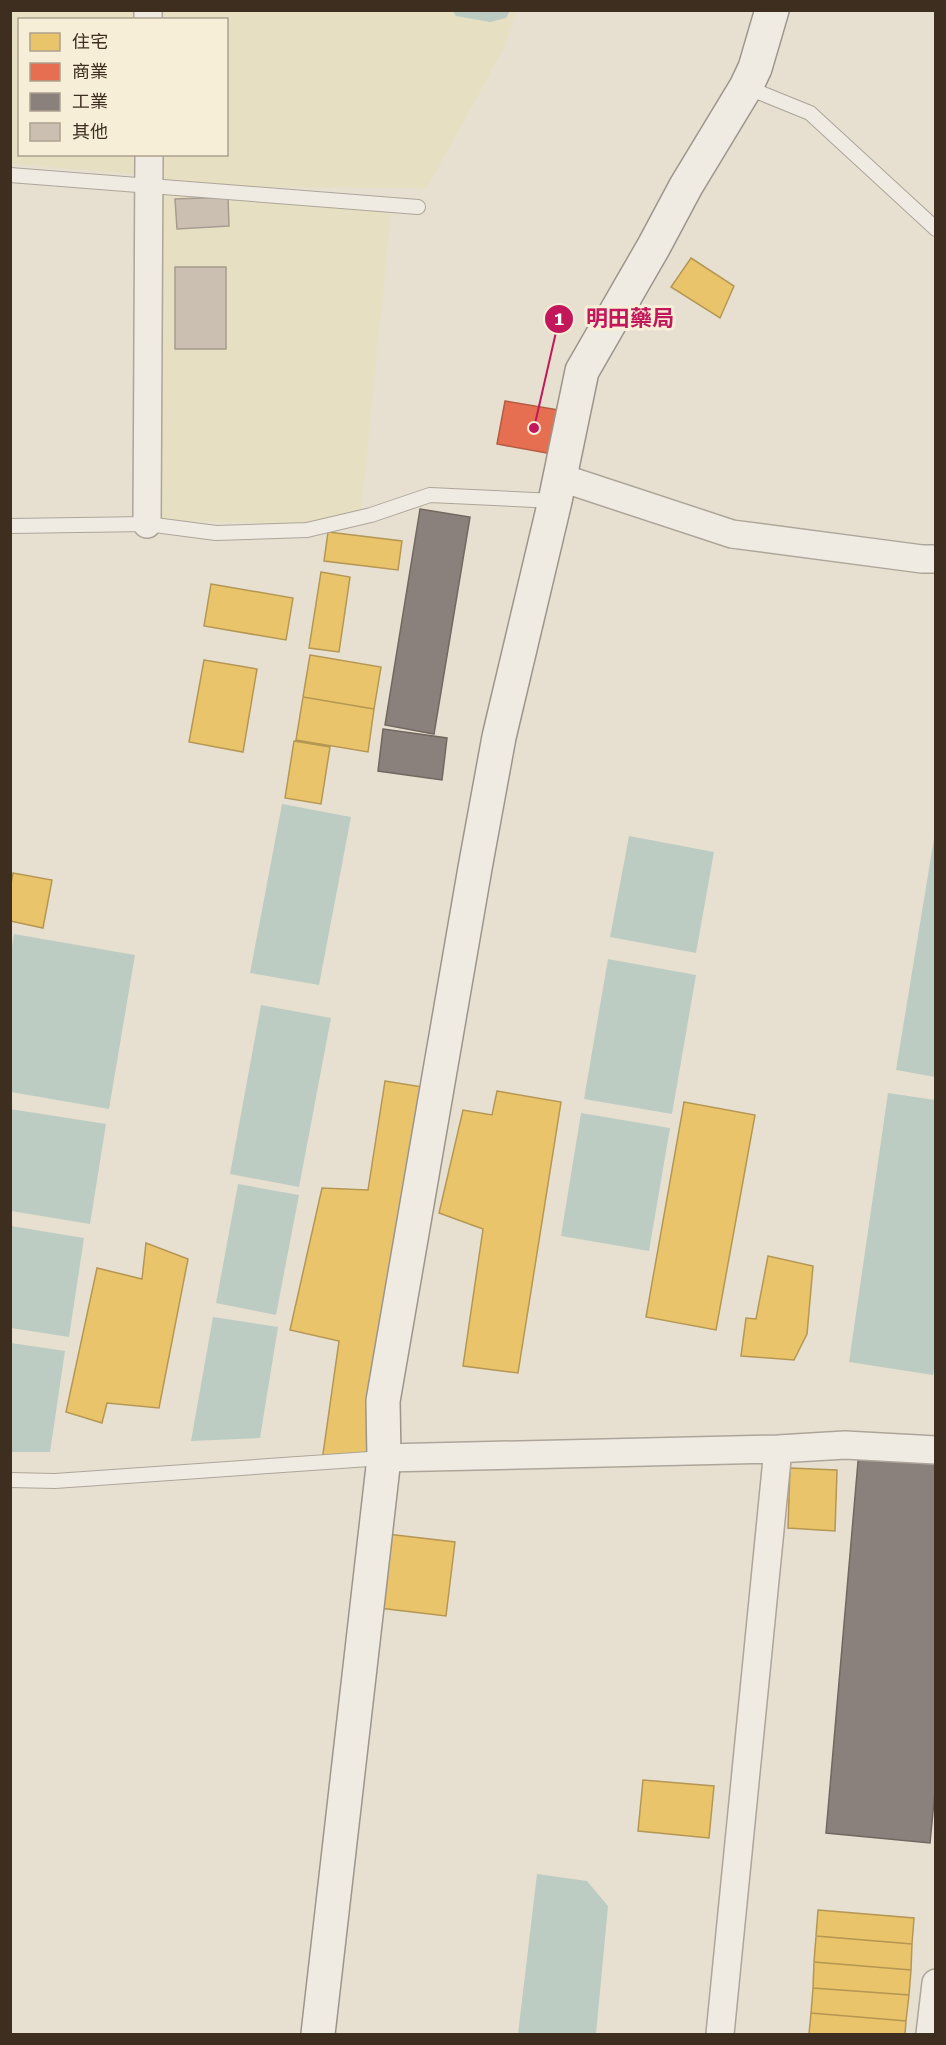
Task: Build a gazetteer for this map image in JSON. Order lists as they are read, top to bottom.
{
  "places": ["明田藥局"],
  "legend": [
    "住宅",
    "商業",
    "工業",
    "其他"
  ]
}
